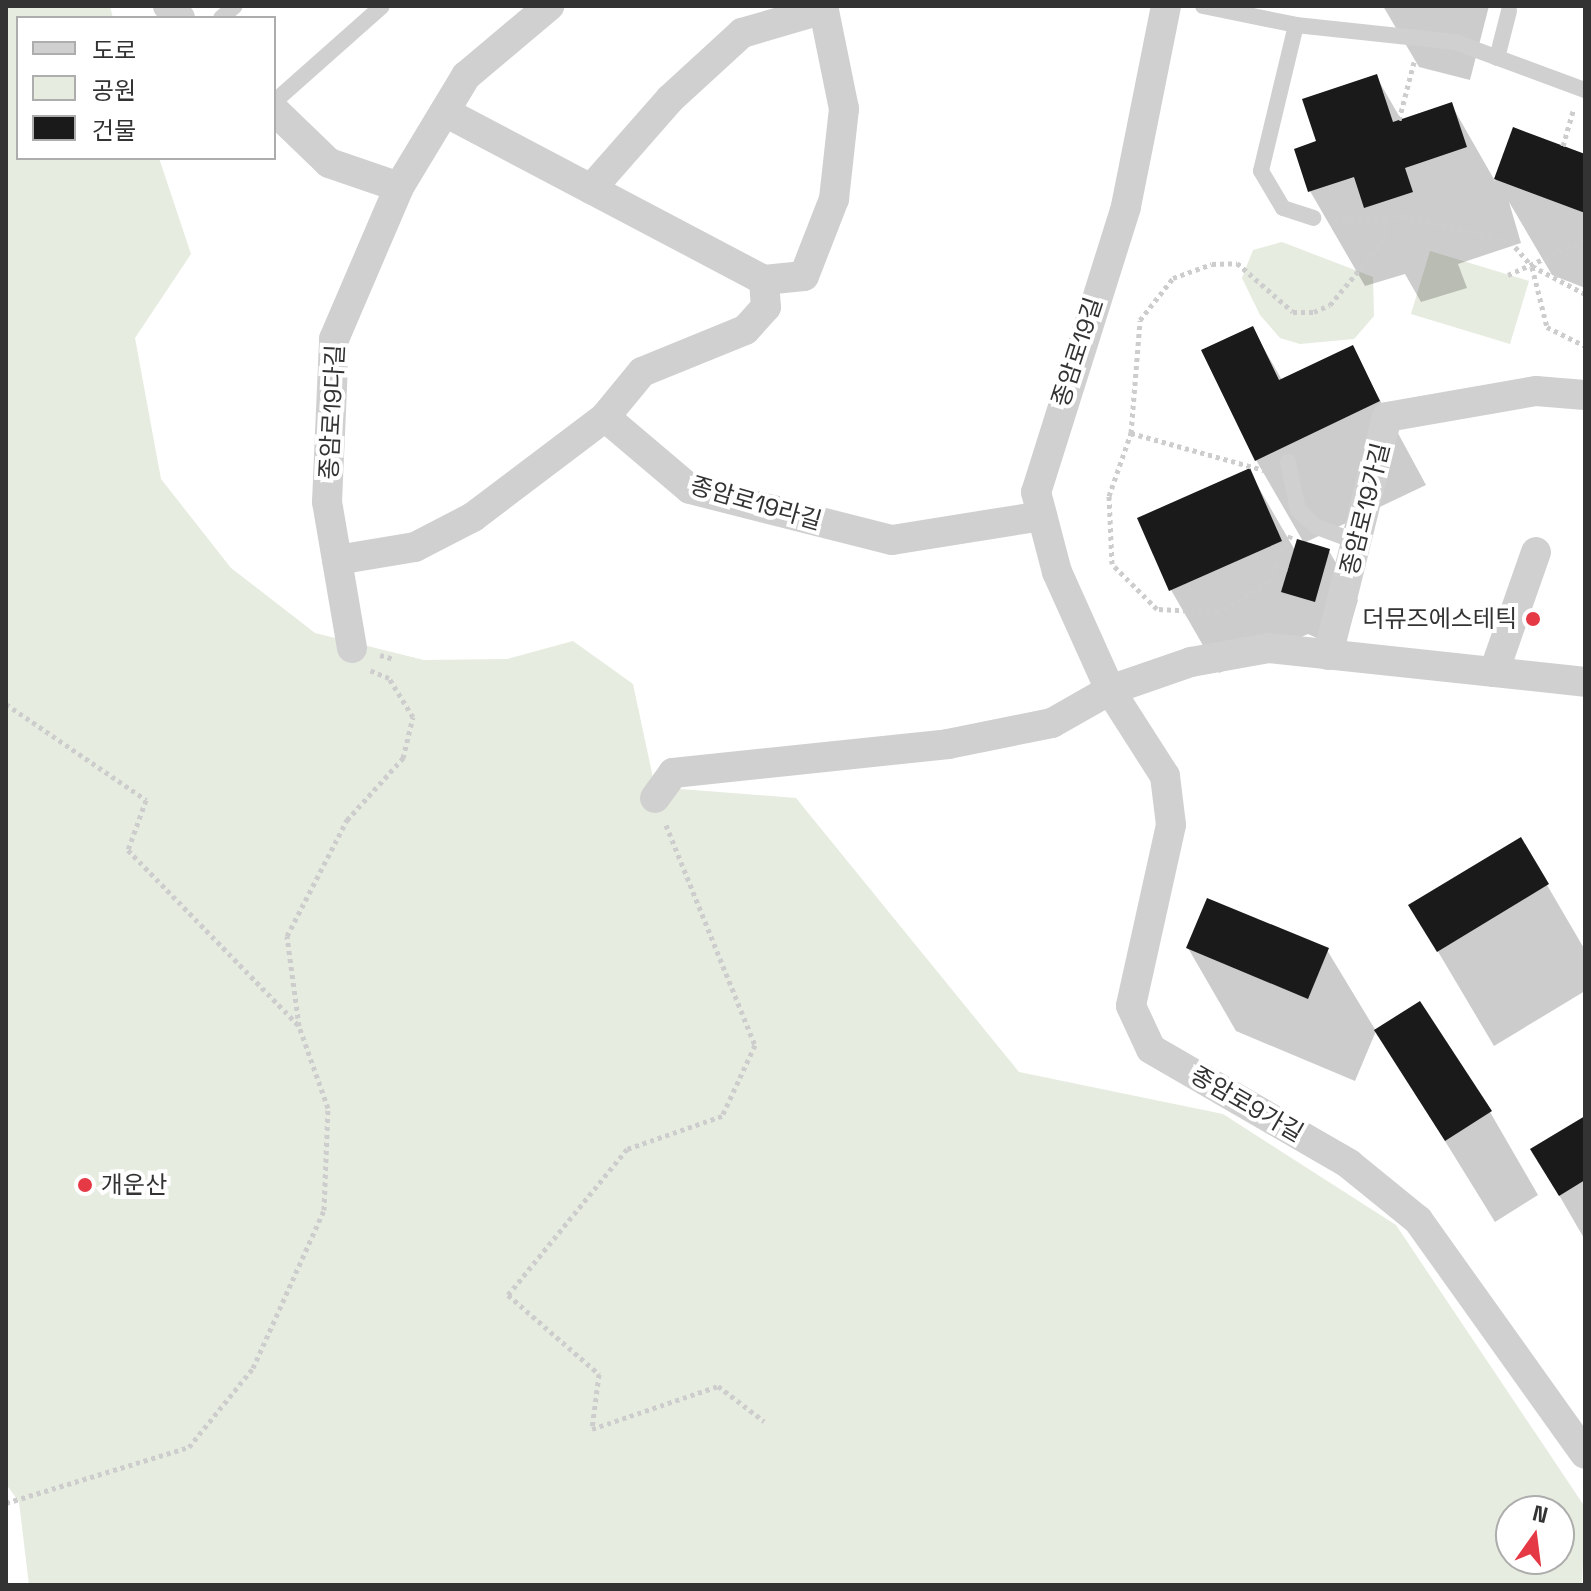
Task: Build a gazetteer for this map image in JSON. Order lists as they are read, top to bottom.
{
  "streets": {
    "street": [
      "종암로19길",
      "종암로19다길",
      "종암로19라길",
      "종암로19가길",
      "종암로9가길"
    ]
  },
  "crossings": [
    ["종암로19길", "종암로19라길"],
    ["종암로19길", "종암로9가길"]
  ],
  "places": ["더뮤즈에스테틱", "개운산"],
  "legend": ["도로", "공원", "건물"],
  "north": "top"
}
